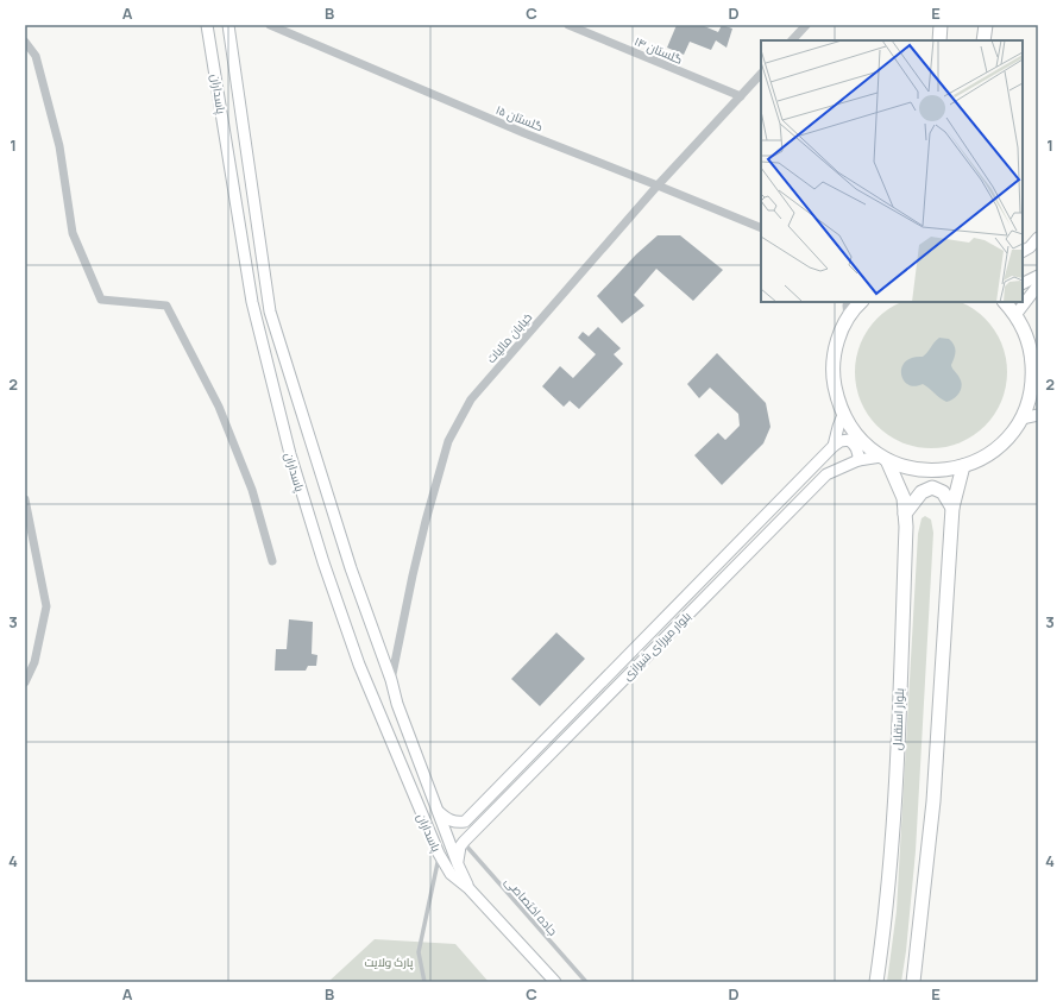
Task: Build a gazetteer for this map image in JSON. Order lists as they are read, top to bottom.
{
  "streets": {
    "main road": ["پاسداران", "بلوار میرزای شیرازی", "بلوار استقلال"],
    "street": ["گلستان ۱۴", "گلستان ۱۵", "خیابان مالیات"],
    "lane": ["جاده اختصاصی"]
  },
  "crossings": [
    ["گلستان ۱۴", "خیابان مالیات"],
    ["پاسداران", "خیابان مالیات"],
    ["پاسداران", "بلوار میرزای شیرازی"],
    ["گلستان ۱۵", "خیابان مالیات"],
    ["بلوار میرزای شیرازی", "بلوار استقلال"],
    ["بلوار میرزای شیرازی", "جاده اختصاصی"]
  ],
  "parks": ["پارک ولایت"],
  "grid": {
    "columns": [
      "A",
      "B",
      "C",
      "D",
      "E"
    ],
    "rows": [
      "1",
      "2",
      "3",
      "4"
    ]
  }
}
